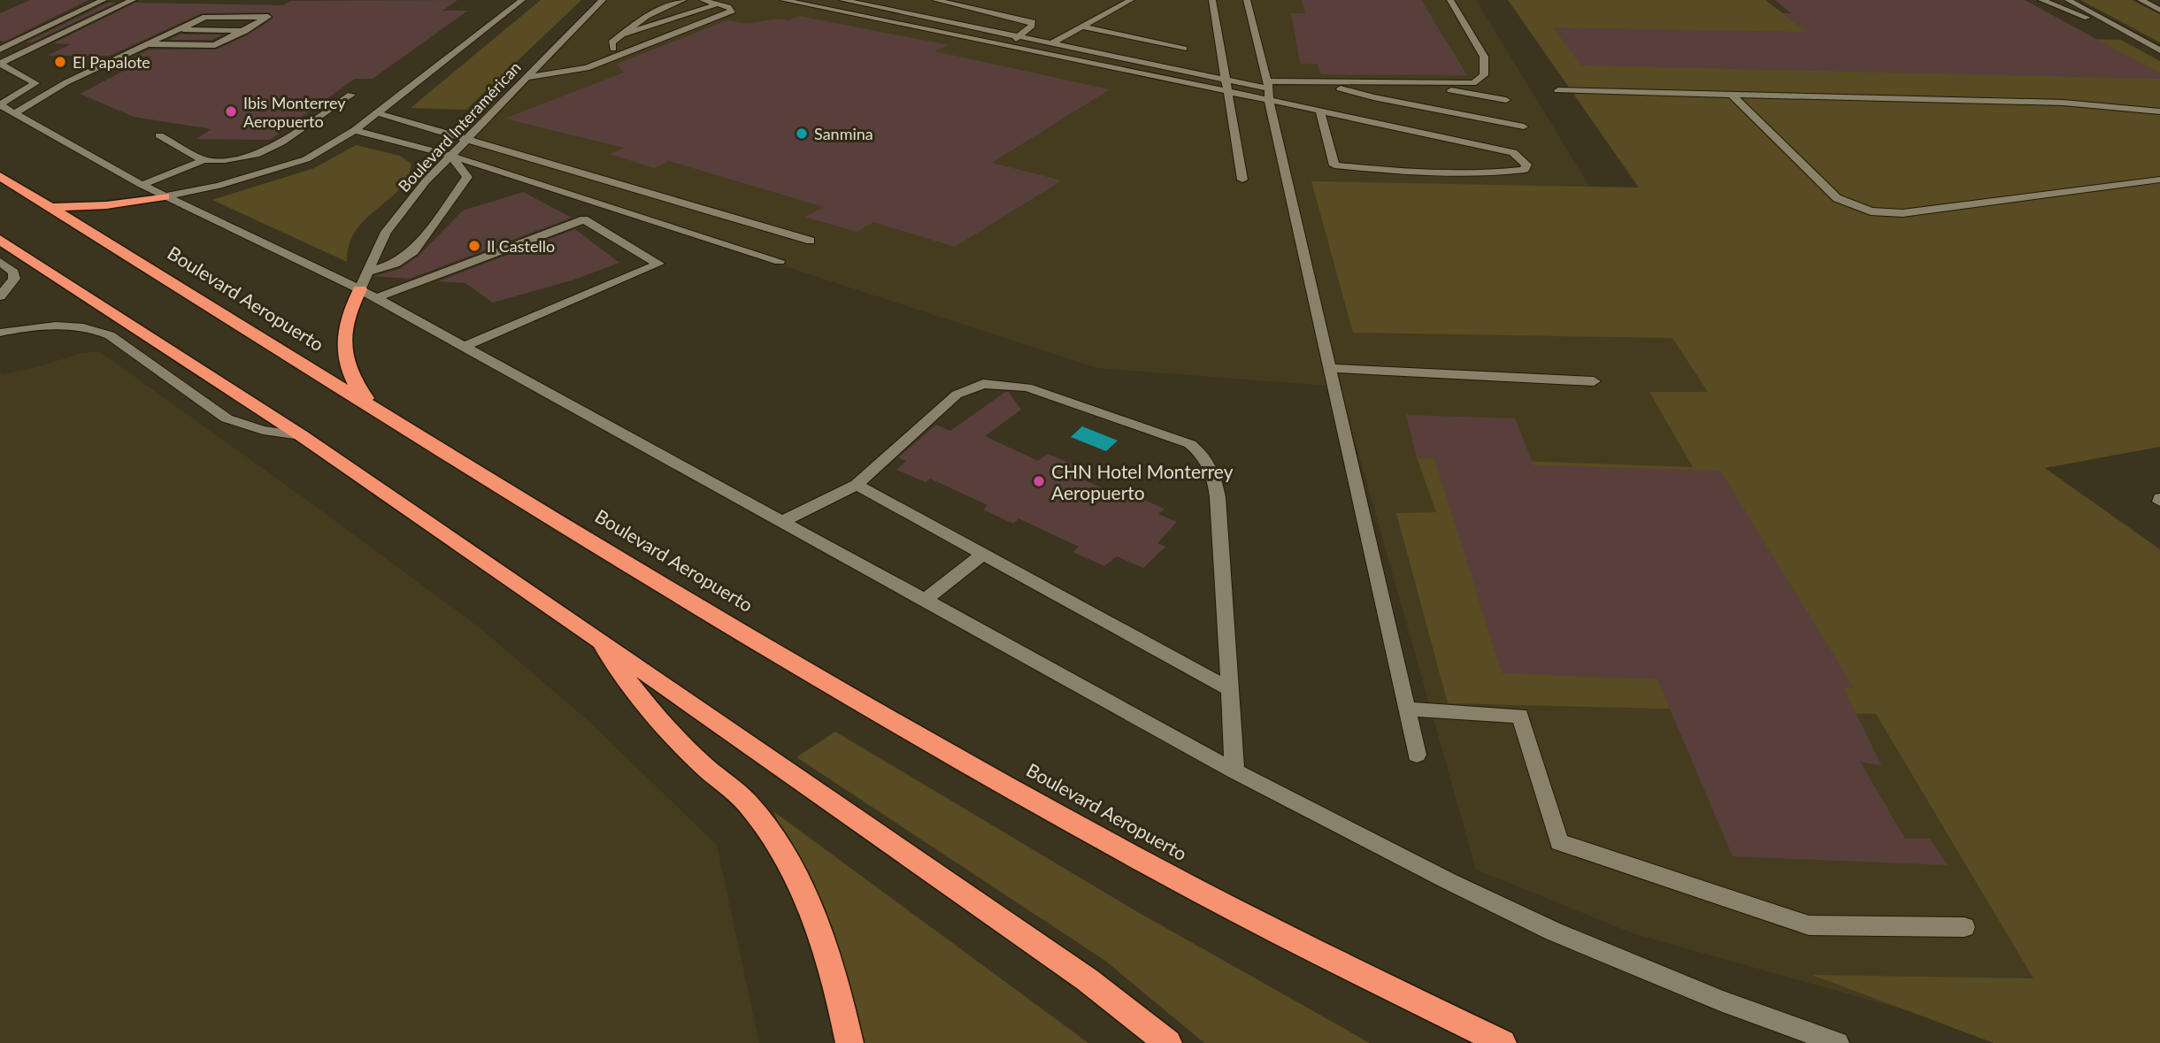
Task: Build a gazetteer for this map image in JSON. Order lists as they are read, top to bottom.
{
  "streets": {
    "highway": ["Boulevard Aeropuerto"],
    "street": ["Boulevard Interamérican"]
  },
  "places": [
    "El Papalote",
    "Ibis Monterrey Aeropuerto",
    "Sanmina",
    "Il Castello",
    "CHN Hotel Monterrey Aeropuerto"
  ]
}
